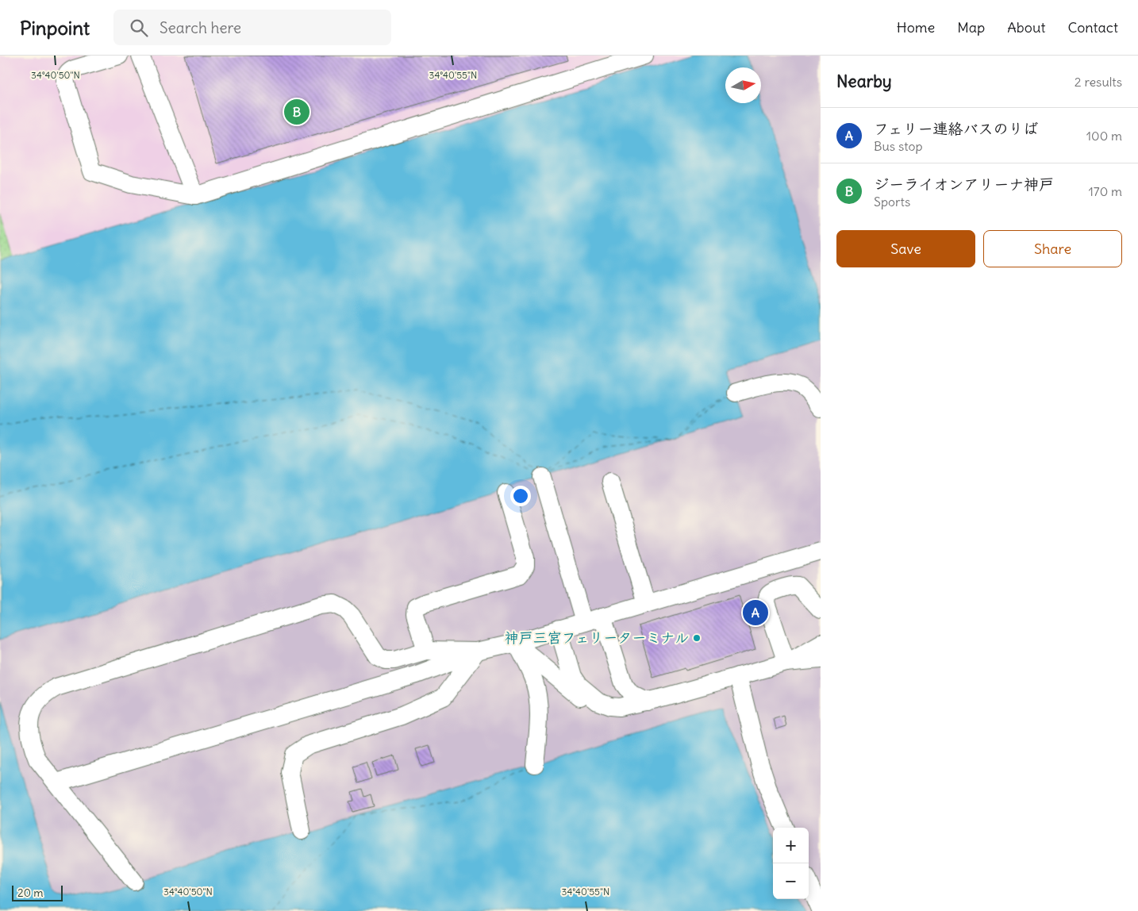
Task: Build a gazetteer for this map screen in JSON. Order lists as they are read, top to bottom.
{
  "places": ["神戸三宮フェリーターミナル"],
  "scale_bar": "20 m",
  "north": "right",
  "page": {
    "header": "Pinpoint",
    "search": "Search here",
    "nav": [
      "Home",
      "Map",
      "About",
      "Contact"
    ],
    "heading": ["Nearby", "2 results"],
    "pins": ["B", "A"],
    "list": [
      {
        "mark": "A",
        "name": "フェリー連絡バスのりば",
        "note": "Bus stop",
        "value": "100 m"
      },
      {
        "mark": "B",
        "name": "ジーライオンアリーナ神戸",
        "note": "Sports",
        "value": "170 m"
      }
    ],
    "buttons": ["Save", "Share"],
    "map_buttons": ["+", "−"],
    "scale": "20 m"
  },
  "coordinates": ["34°40'50\"N", "34°40'55\"N"]
}
